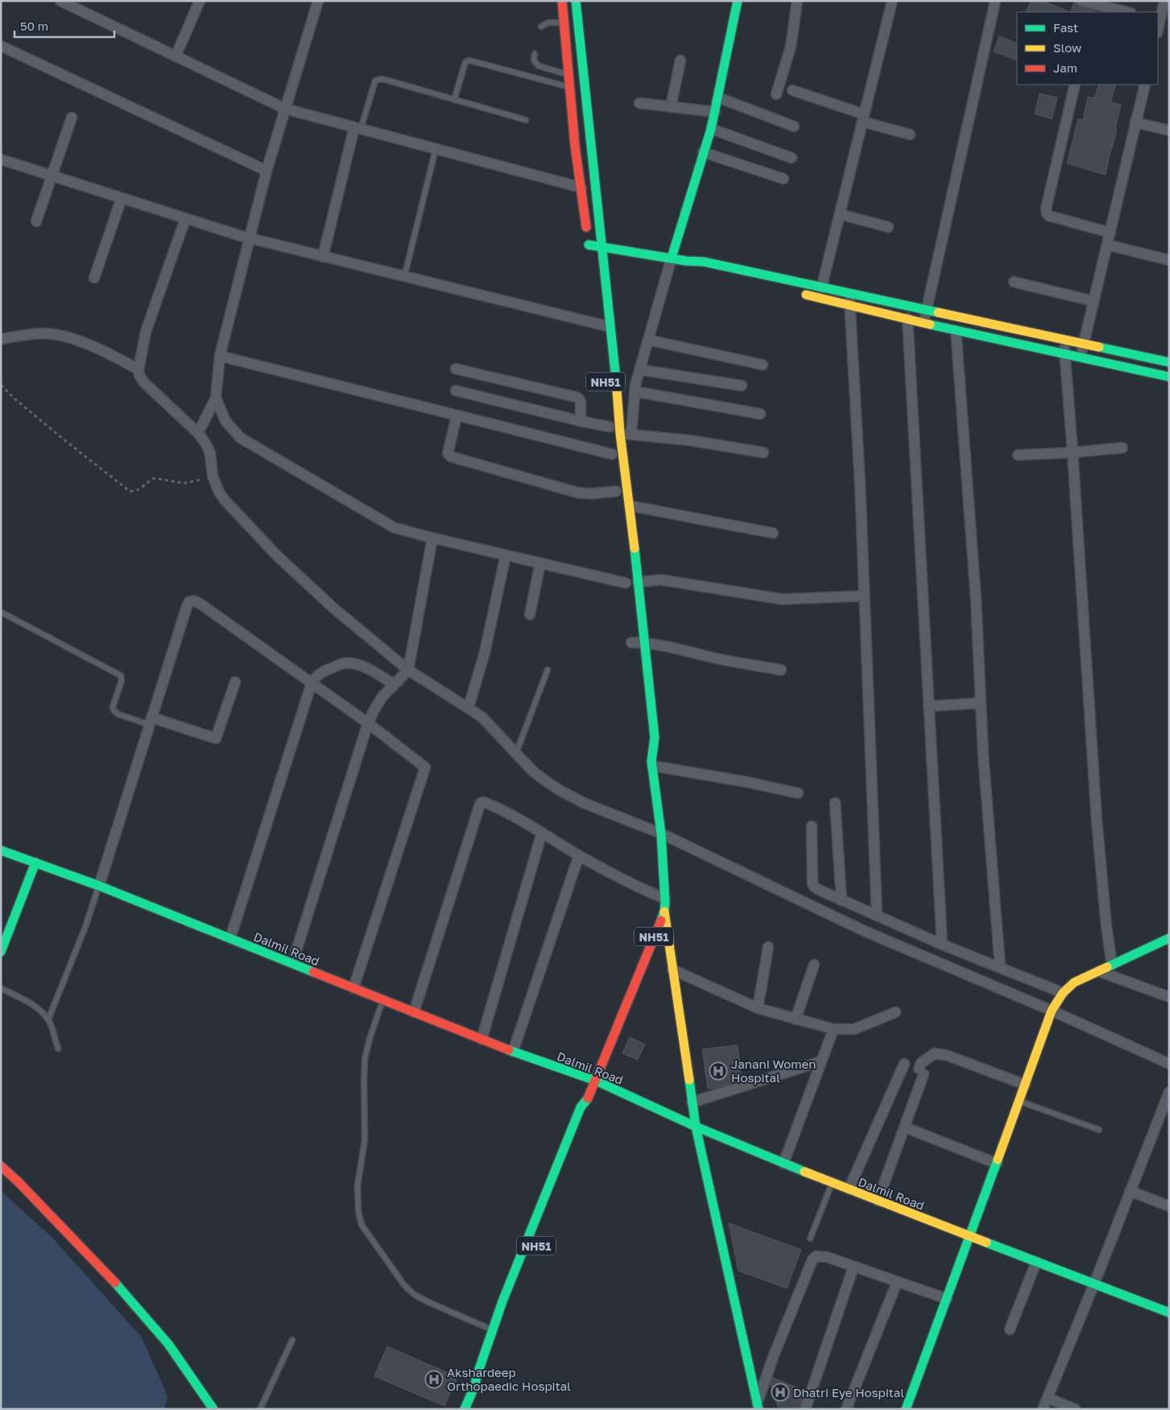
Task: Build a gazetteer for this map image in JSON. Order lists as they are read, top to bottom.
{
  "streets": {
    "main road": ["NH51", "Dalmil Road"]
  },
  "crossings": [
    ["NH51", "Dalmil Road"]
  ],
  "places": {
    "hospital": ["Janani Women Hospital", "Akshardeep Orthopaedic Hospital", "Dhatri Eye Hospital"]
  },
  "legend": ["Fast", "Slow", "Jam"],
  "scale_bar": "50 m"
}
